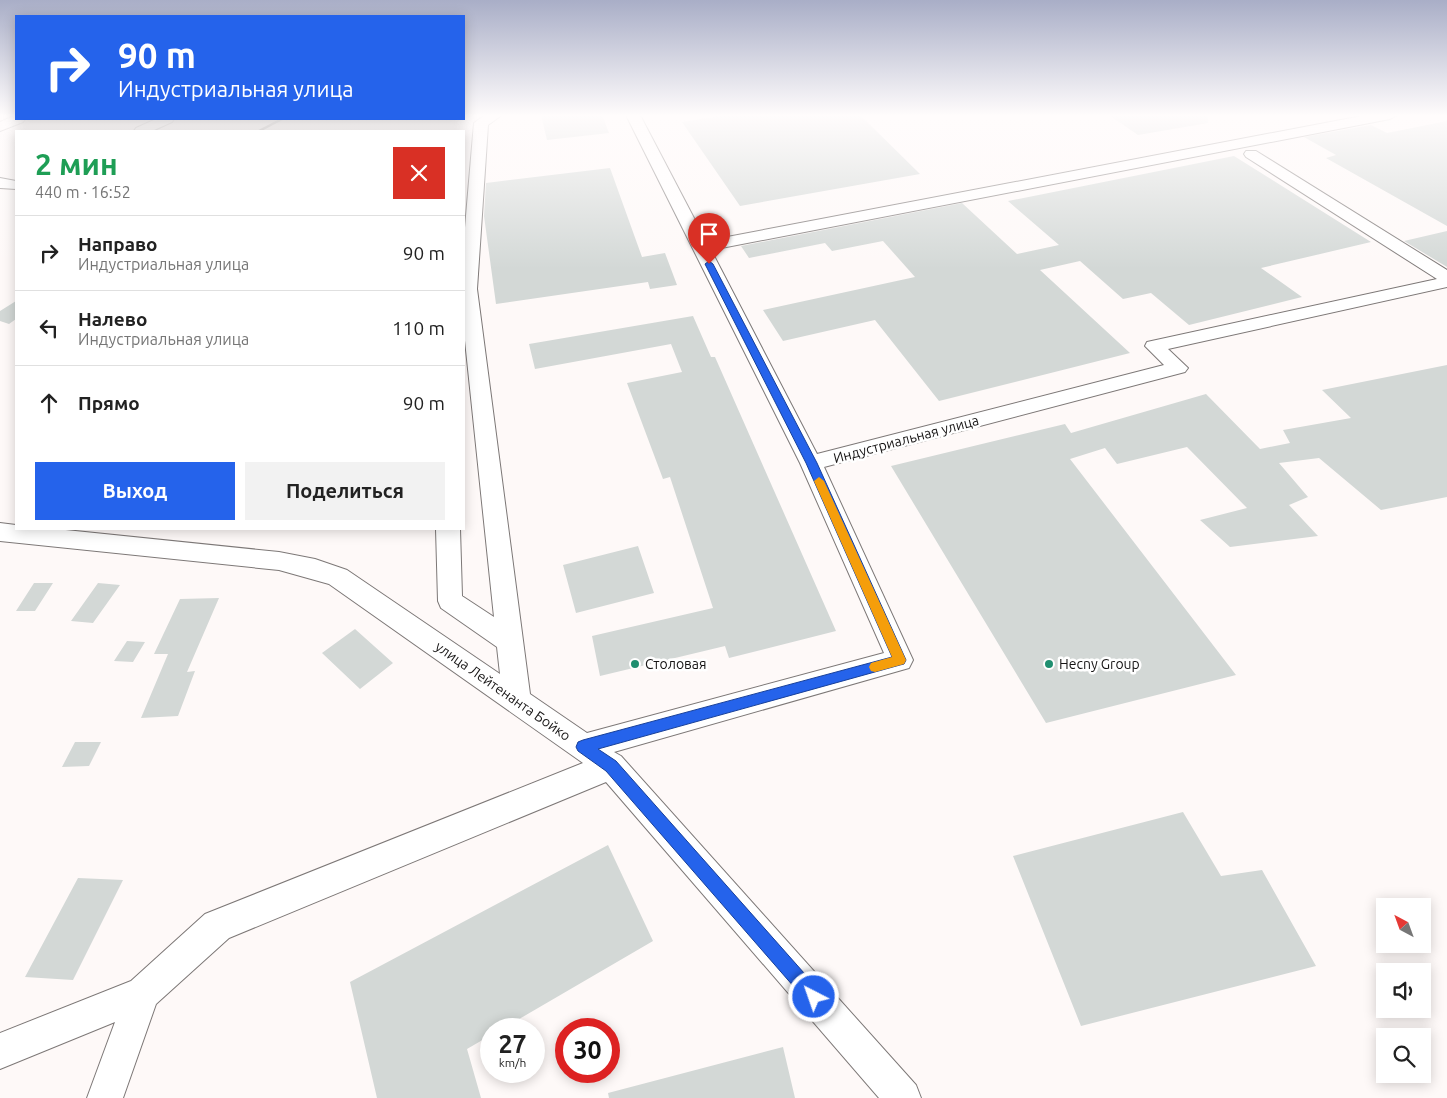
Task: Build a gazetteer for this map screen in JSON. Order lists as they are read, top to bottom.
{
  "streets": {
    "street": ["Индустриальная улица", "улица Лейтенанта Бойко"]
  },
  "places": ["Столовая", "Hecny Group"],
  "north": "top left",
  "page": {
    "turn": ["90 m", "Индустриальная улица"],
    "heading": ["2 мин", "440 m · 16:52"],
    "list": [
      {
        "name": "Направо",
        "note": "Индустриальная улица",
        "value": "90 m"
      },
      {
        "name": "Налево",
        "note": "Индустриальная улица",
        "value": "110 m"
      },
      {
        "name": "Прямо",
        "value": "90 m"
      }
    ],
    "buttons": ["Выход", "Поделиться"],
    "speed": "27 km/h",
    "limit": "30"
  }
}
